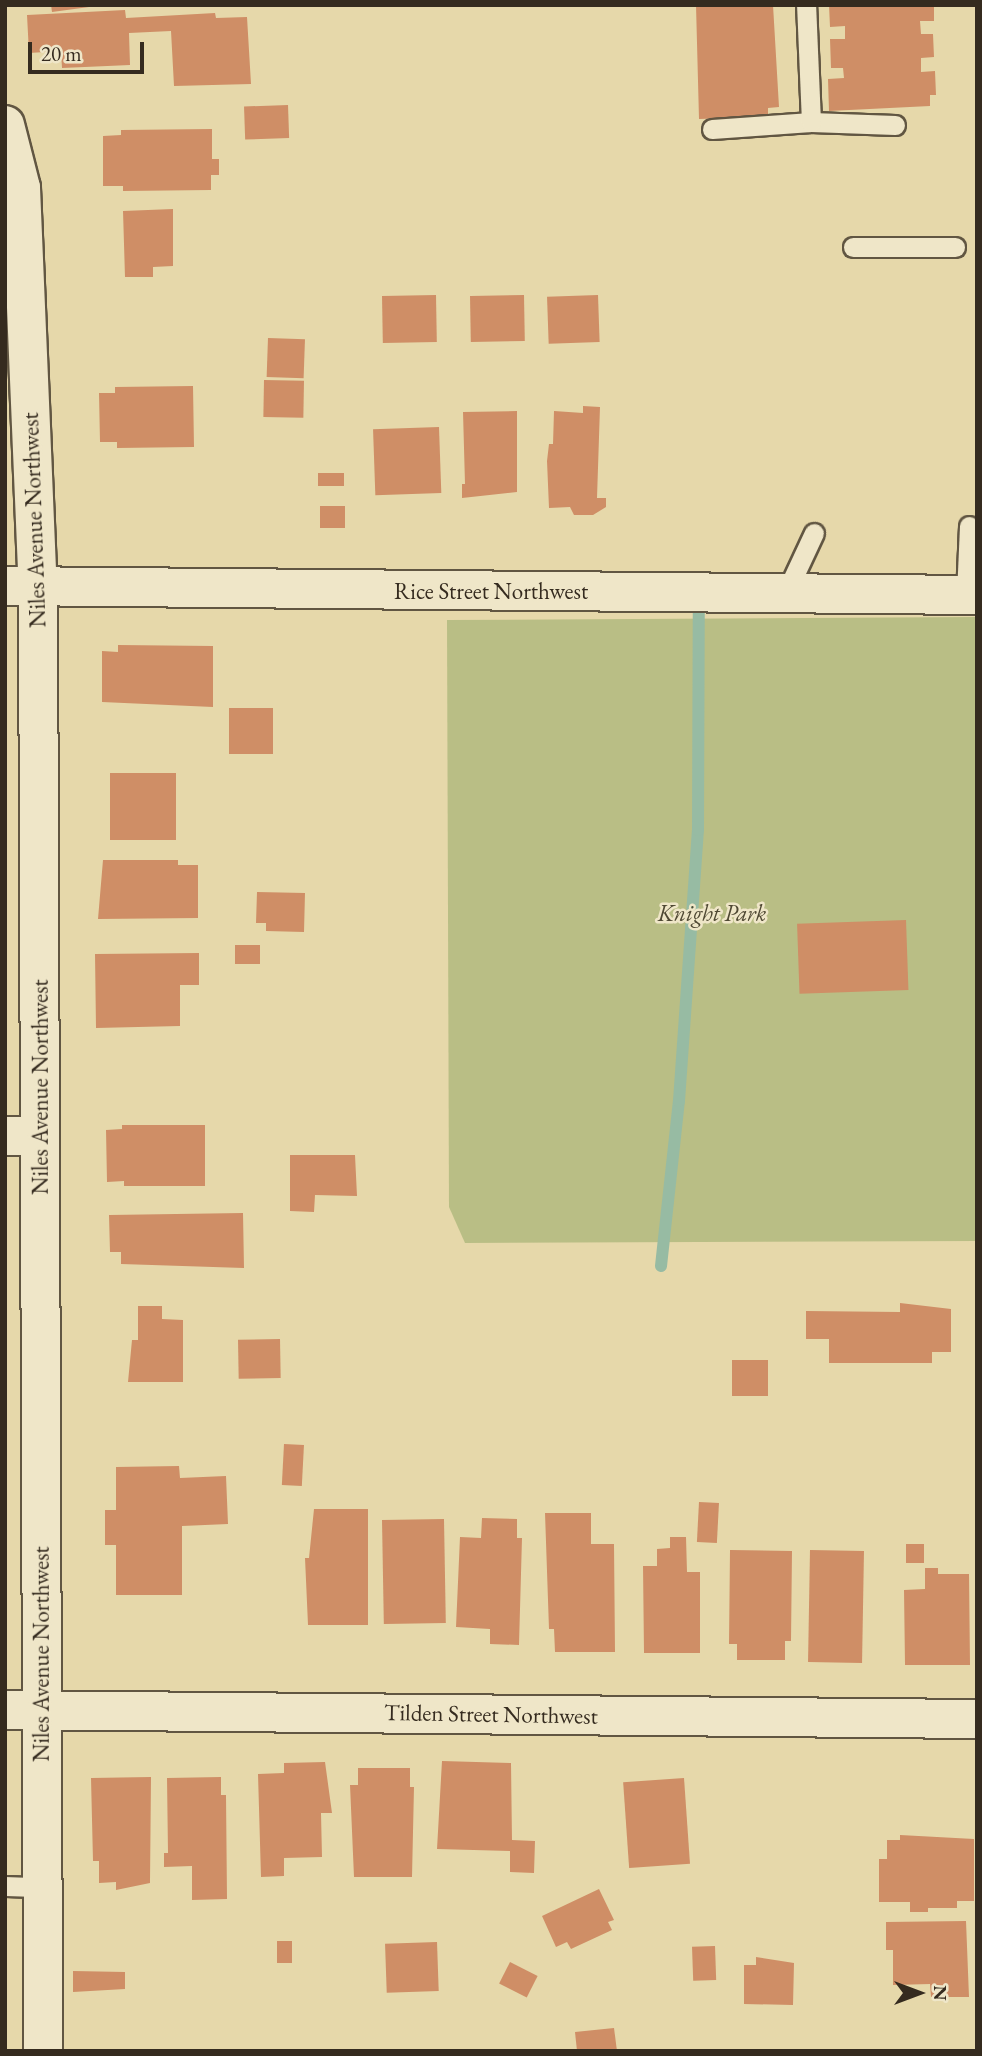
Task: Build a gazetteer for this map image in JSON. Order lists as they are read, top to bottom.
{
  "streets": {
    "street": ["Niles Avenue Northwest", "Rice Street Northwest", "Tilden Street Northwest"]
  },
  "crossings": [
    ["Niles Avenue Northwest", "Rice Street Northwest"],
    ["Niles Avenue Northwest", "Tilden Street Northwest"]
  ],
  "parks": ["Knight Park"],
  "scale_bar": "20 m",
  "north": "right"
}
